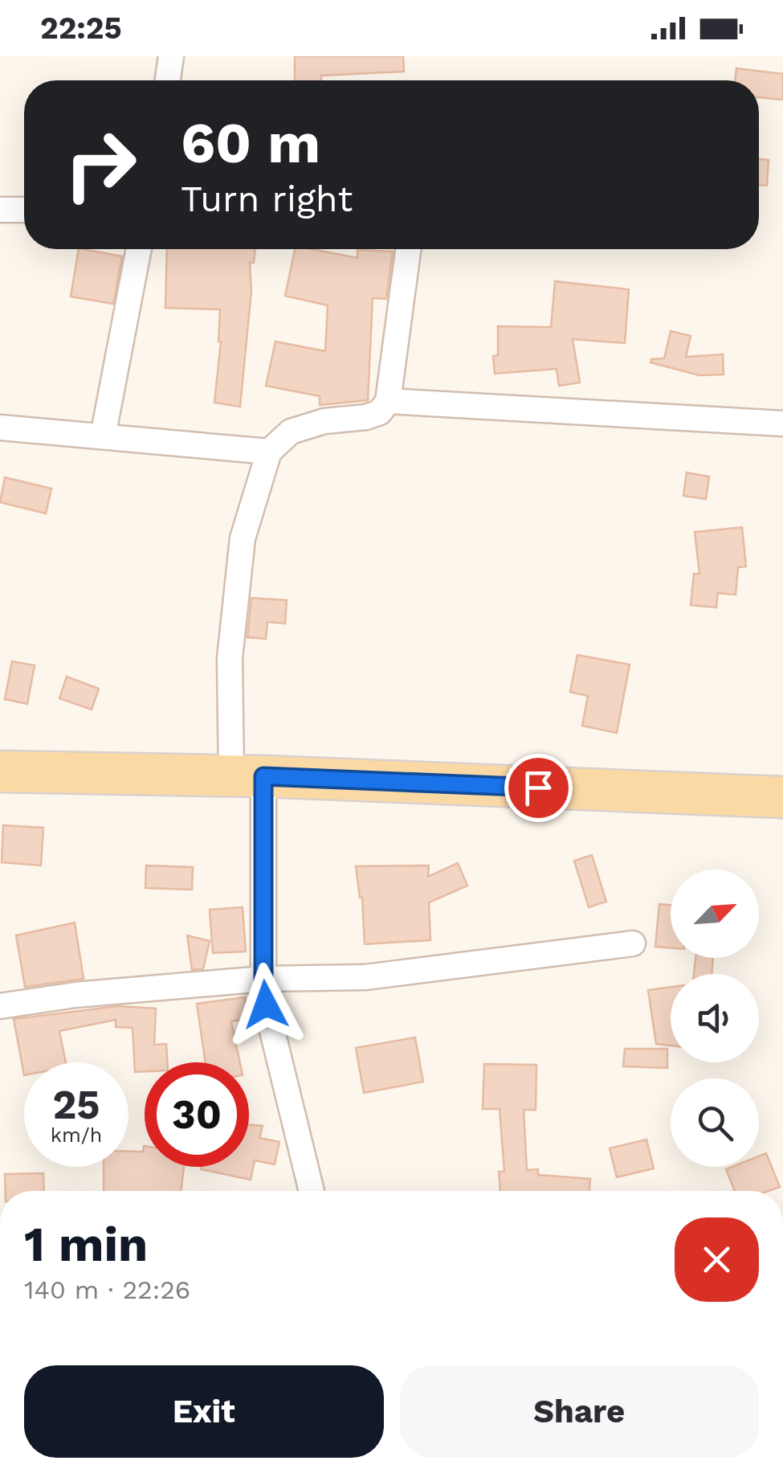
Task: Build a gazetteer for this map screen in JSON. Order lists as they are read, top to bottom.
{
  "north": "top right",
  "page": {
    "status": "22:25",
    "turn": ["60 m", "Turn right"],
    "speed": "25 km/h",
    "limit": "30",
    "heading": ["1 min", "140 m · 22:26"],
    "buttons": ["Exit", "Share"]
  }
}
